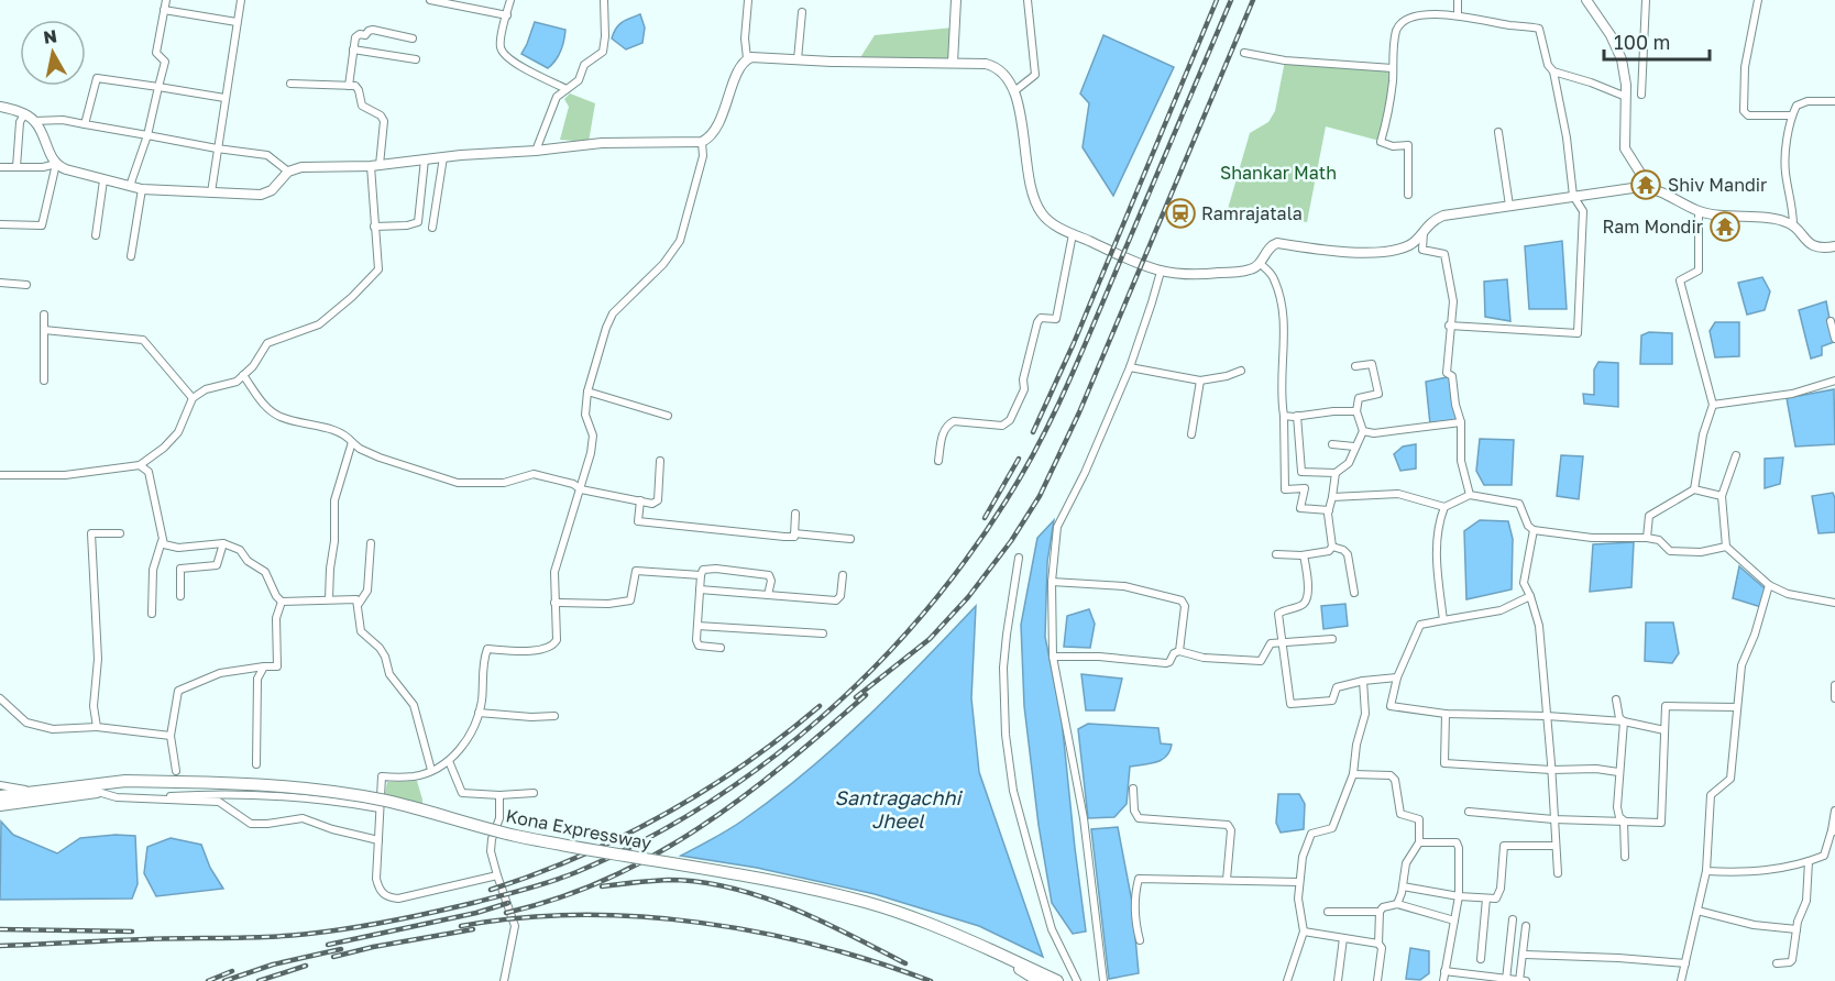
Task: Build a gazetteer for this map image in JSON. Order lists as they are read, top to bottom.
{
  "streets": {
    "highway": ["Kona Expressway"]
  },
  "water": ["Santragachhi Jheel"],
  "parks": ["Shankar Math"],
  "places": {
    "temple": ["Shiv Mandir", "Ram Mondir"],
    "station": ["Ramrajatala"]
  },
  "scale_bar": "100 m",
  "north": "top"
}
